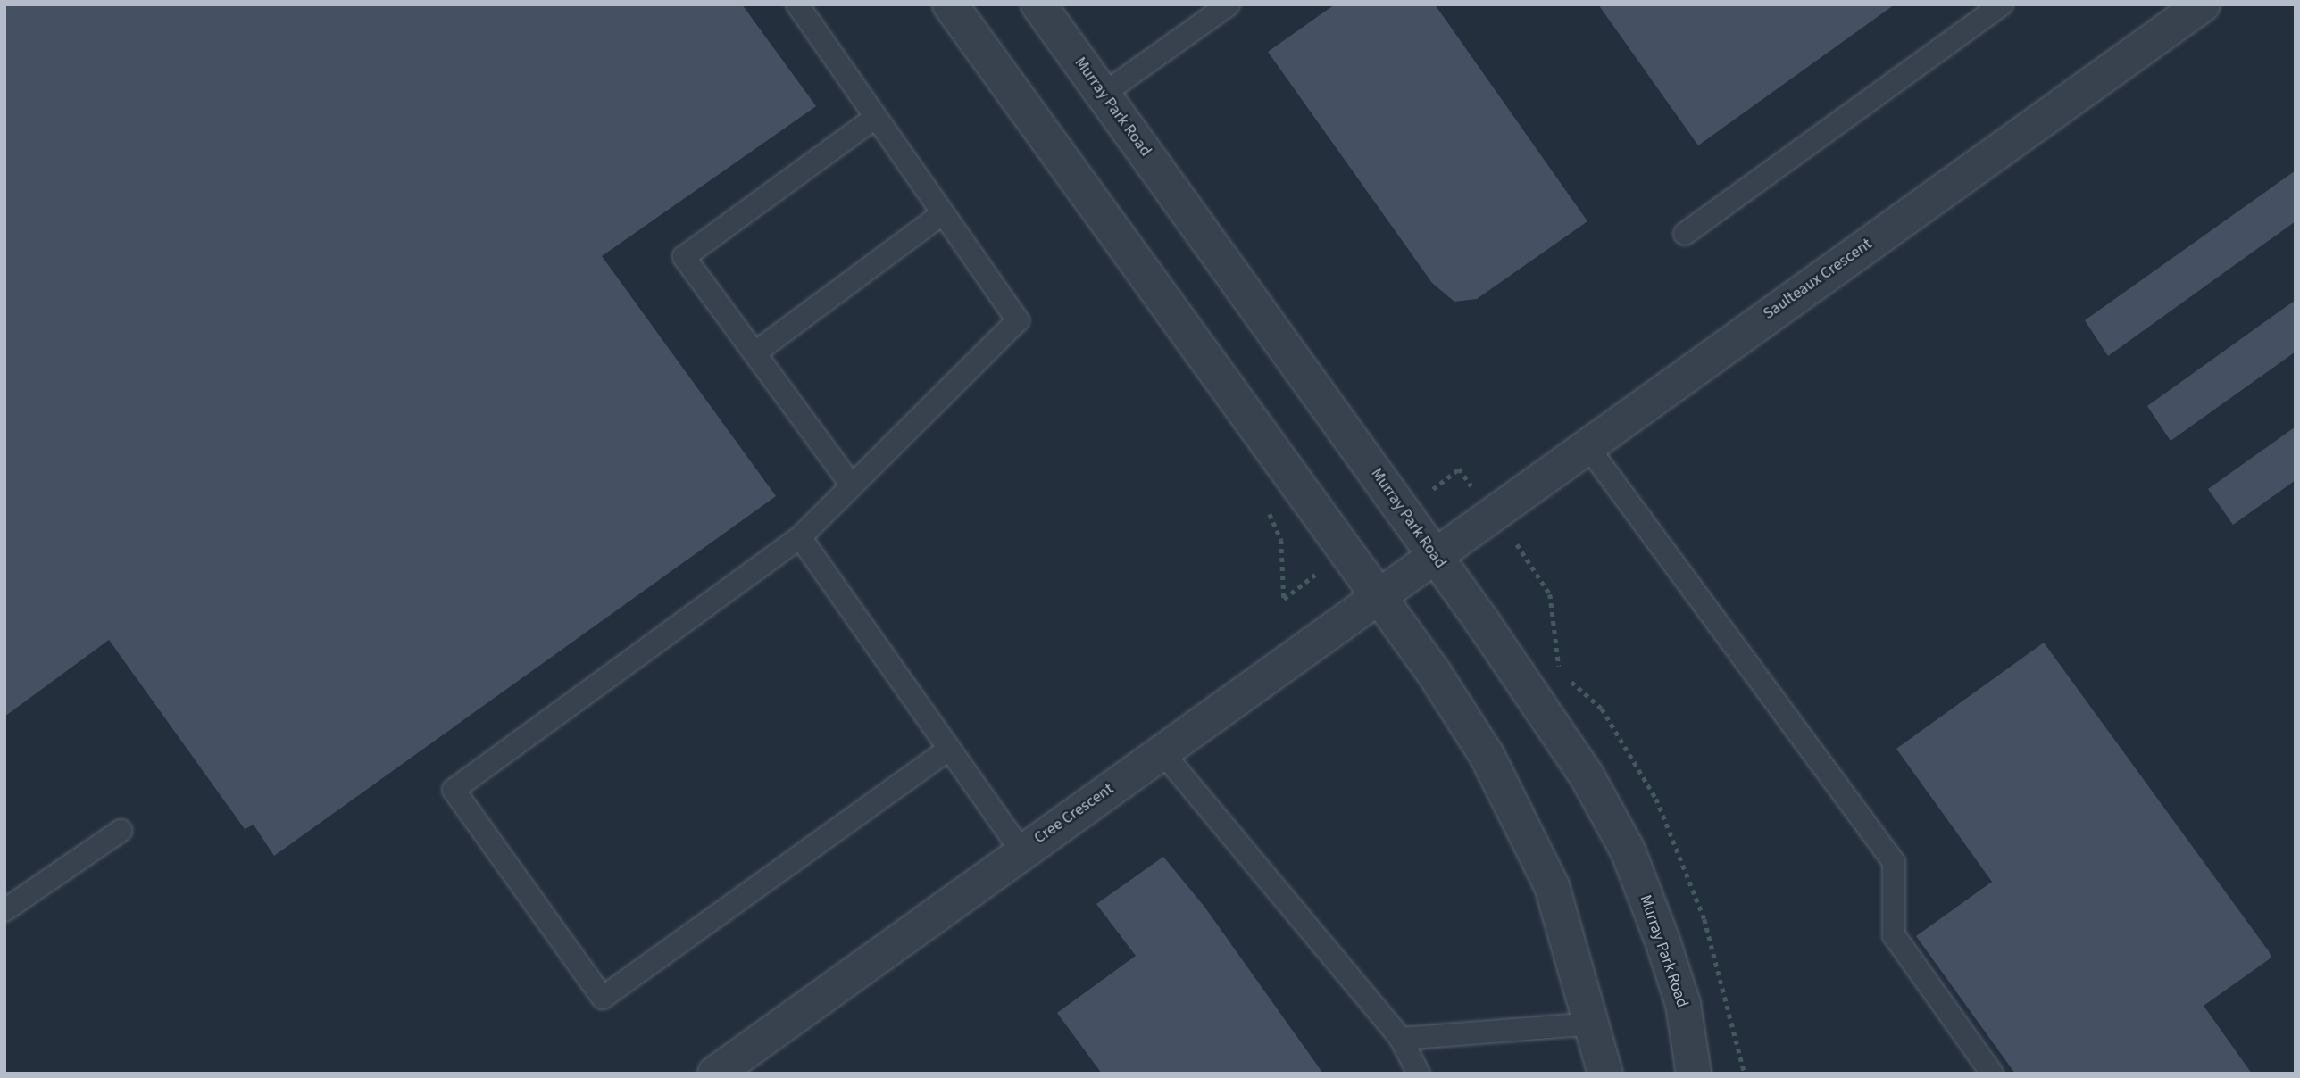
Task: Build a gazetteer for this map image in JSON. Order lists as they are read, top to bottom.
{
  "streets": {
    "street": ["Murray Park Road", "Saulteaux Crescent", "Cree Crescent"]
  },
  "crossings": [
    ["Murray Park Road", "Saulteaux Crescent"],
    ["Murray Park Road", "Cree Crescent"],
    ["Saulteaux Crescent", "Cree Crescent"]
  ]
}
